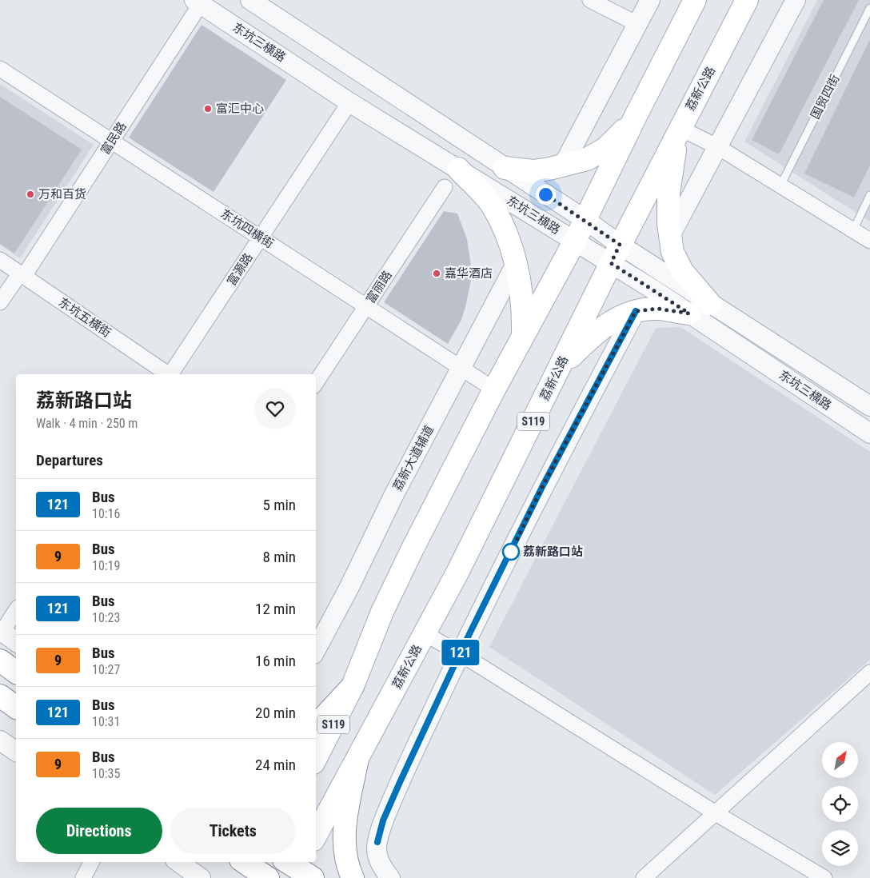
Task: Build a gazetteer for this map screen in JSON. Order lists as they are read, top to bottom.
{
  "streets": {
    "main road": ["荔新公路", "S119"],
    "street": [
      "东坑三横路",
      "富民路",
      "东坑四横街",
      "富源路",
      "富丽路",
      "东坑五横街",
      "荔新大道辅道"
    ],
    "lane": ["国贸四街"]
  },
  "crossings": [
    ["东坑三横路", "荔新公路"],
    ["东坑三横路", "富民路"],
    ["东坑三横路", "富源路"],
    ["东坑三横路", "S119"],
    ["富民路", "东坑四横街"],
    ["富民路", "东坑五横街"],
    ["东坑四横街", "富源路"],
    ["东坑四横街", "富丽路"],
    ["东坑四横街", "S119"],
    ["东坑四横街", "荔新大道辅道"]
  ],
  "places": [
    "富汇中心",
    "万和百货",
    "嘉华酒店",
    "荔新路口站"
  ],
  "lines": ["bus line 121"],
  "north": "top right",
  "page": {
    "on_map": "121",
    "heading": [
      ["荔新路口站", "Walk · 4 min · 250 m"],
      "Departures"
    ],
    "list": [
      {
        "mark": "121",
        "name": "Bus",
        "note": "10:16",
        "value": "5 min"
      },
      {
        "mark": "9",
        "name": "Bus",
        "note": "10:19",
        "value": "8 min"
      },
      {
        "mark": "121",
        "name": "Bus",
        "note": "10:23",
        "value": "12 min"
      },
      {
        "mark": "9",
        "name": "Bus",
        "note": "10:27",
        "value": "16 min"
      },
      {
        "mark": "121",
        "name": "Bus",
        "note": "10:31",
        "value": "20 min"
      },
      {
        "mark": "9",
        "name": "Bus",
        "note": "10:35",
        "value": "24 min"
      }
    ],
    "buttons": ["Directions", "Tickets"]
  }
}
